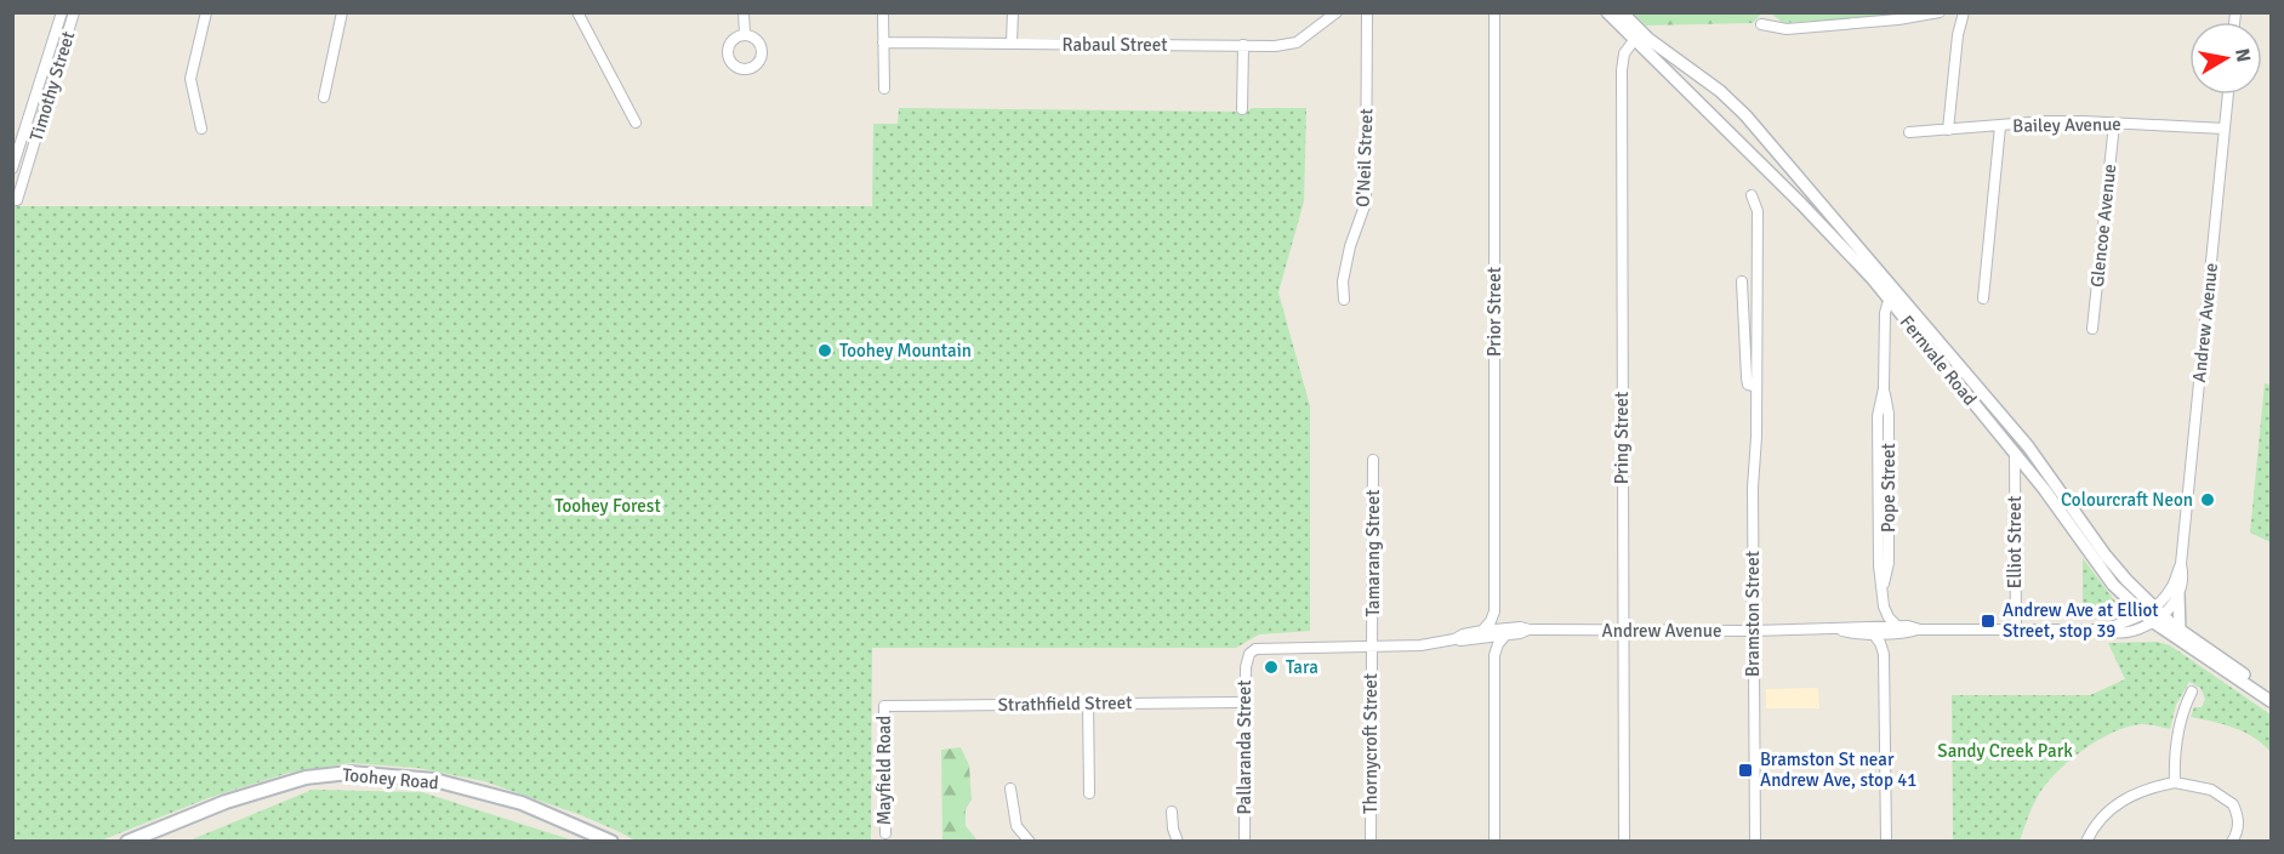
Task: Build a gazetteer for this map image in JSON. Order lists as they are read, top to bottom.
{
  "streets": {
    "main road": ["Toohey Road"],
    "street": [
      "Rabaul Street",
      "Timothy Street",
      "Bailey Avenue",
      "O'Neil Street",
      "Glencoe Avenue",
      "Prior Street",
      "Andrew Avenue",
      "Fernvale Road",
      "Pring Street",
      "Pope Street",
      "Elliot Street",
      "Tamarang Street",
      "Bramston Street",
      "Strathfield Street",
      "Thornycroft Street",
      "Pallaranda Street",
      "Mayfield Road"
    ]
  },
  "crossings": [
    ["Bailey Avenue", "Glencoe Avenue"],
    ["Bailey Avenue", "Andrew Avenue"],
    ["Andrew Avenue", "Fernvale Road"],
    ["Andrew Avenue", "Pring Street"],
    ["Andrew Avenue", "Elliot Street"],
    ["Andrew Avenue", "Tamarang Street"],
    ["Andrew Avenue", "Bramston Street"],
    ["Andrew Avenue", "Thornycroft Street"],
    ["Andrew Avenue", "Pallaranda Street"],
    ["Fernvale Road", "Pring Street"],
    ["Fernvale Road", "Pope Street"],
    ["Fernvale Road", "Elliot Street"],
    ["Tamarang Street", "Thornycroft Street"],
    ["Strathfield Street", "Pallaranda Street"],
    ["Strathfield Street", "Mayfield Road"]
  ],
  "parks": ["Toohey Forest", "Sandy Creek Park"],
  "places": {
    "other": ["Toohey Mountain", "Colourcraft Neon", "Tara"],
    "transit": ["Andrew Ave at Elliot Street, stop 39", "Bramston St near Andrew Ave, stop 41"]
  },
  "north": "right"
}
